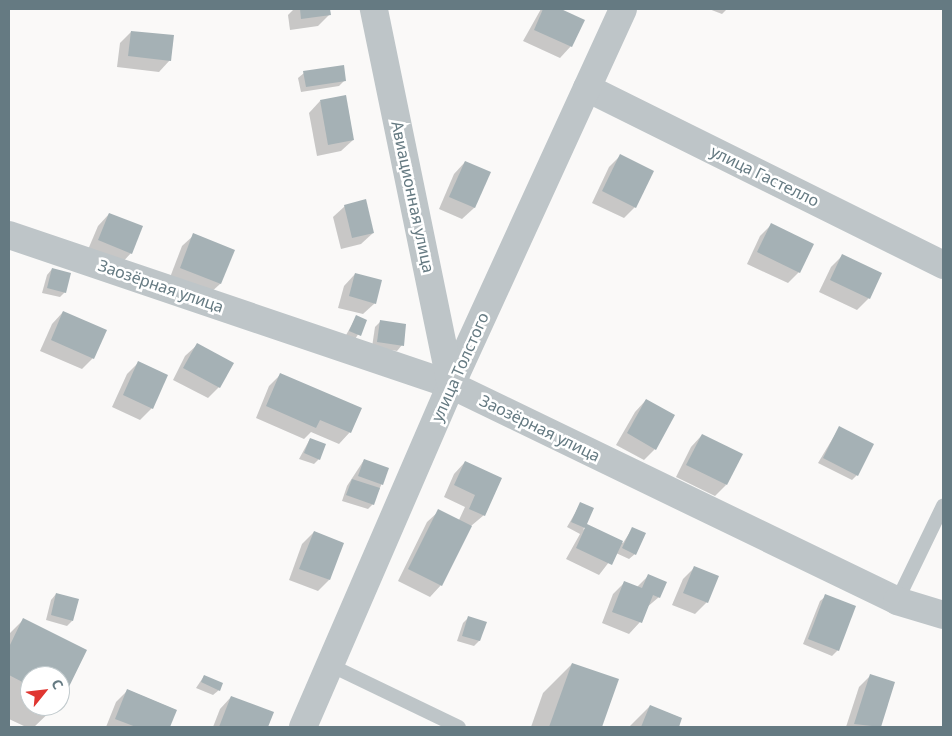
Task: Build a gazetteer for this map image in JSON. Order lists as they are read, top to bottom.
{
  "streets": {
    "street": [
      "улица Гастелло",
      "Авиационная улица",
      "Заозёрная улица",
      "улица Толстого"
    ]
  },
  "crossings": [
    ["улица Гастелло", "улица Толстого"],
    ["Авиационная улица", "Заозёрная улица"],
    ["Авиационная улица", "улица Толстого"],
    ["Заозёрная улица", "улица Толстого"]
  ],
  "north": "top right"
}
